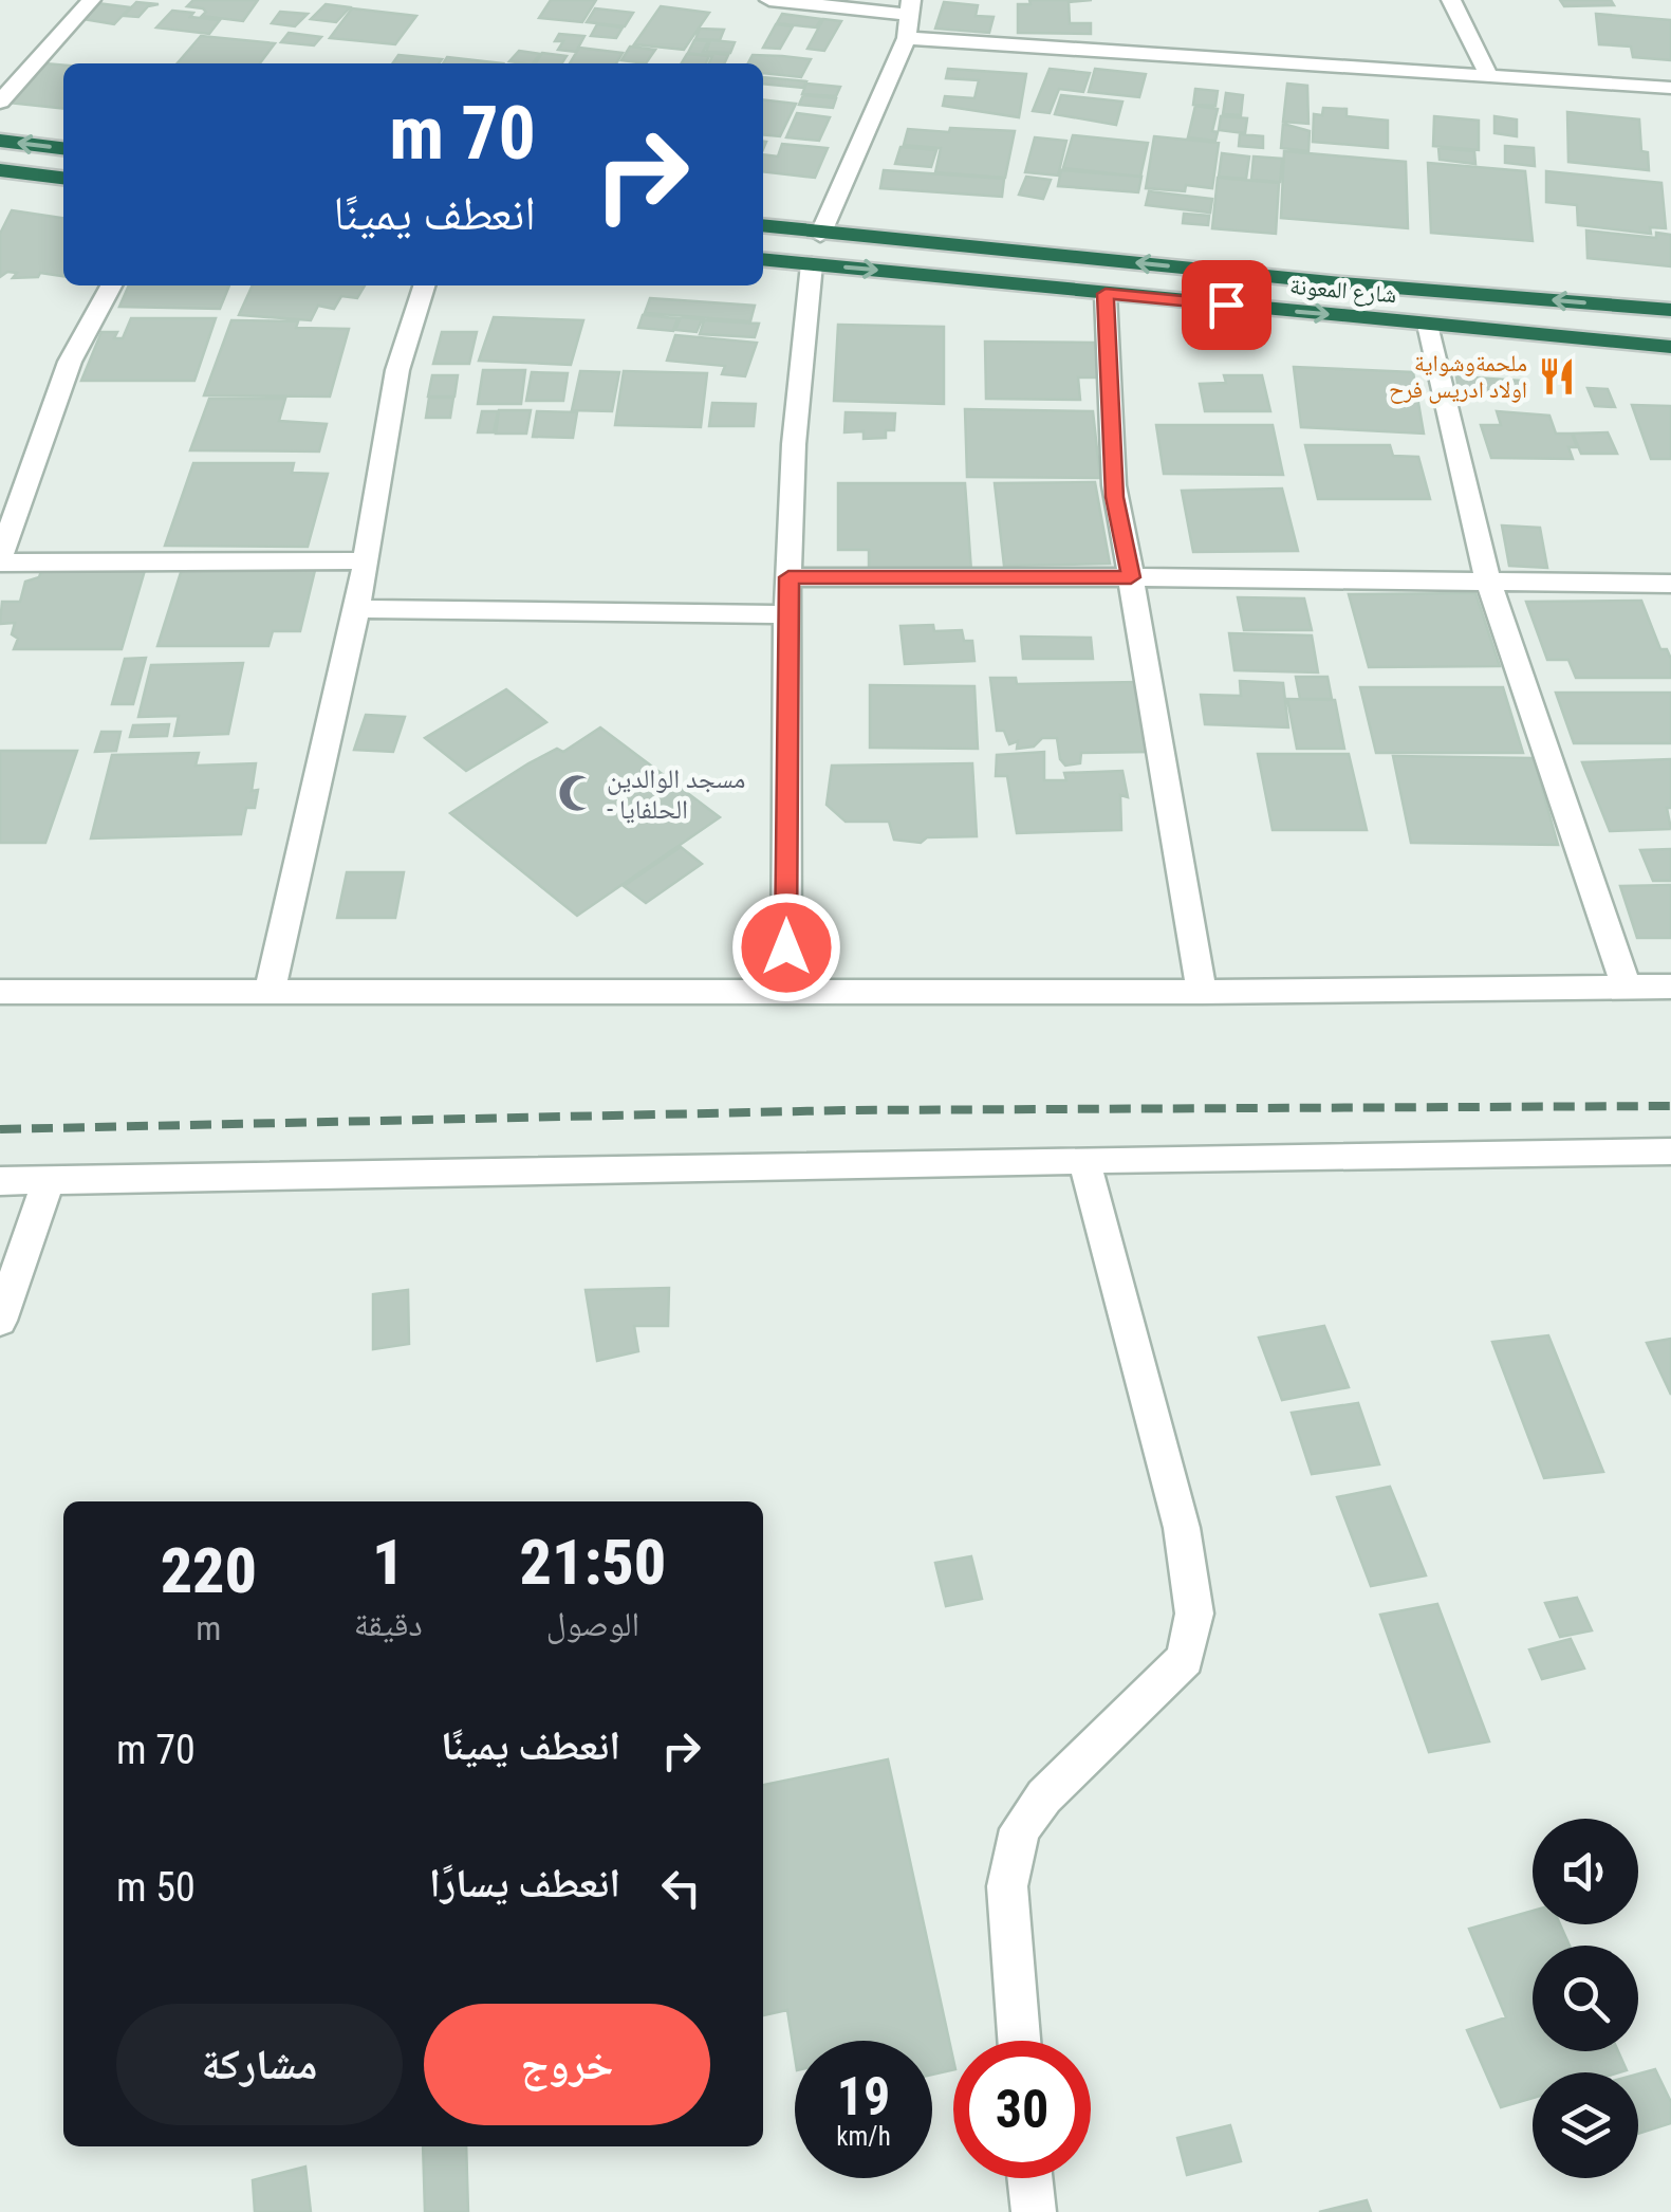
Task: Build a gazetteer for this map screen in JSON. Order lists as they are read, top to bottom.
{
  "streets": {
    "highway": ["شارع المعونة"]
  },
  "places": {
    "restaurant": ["ملحمةوشواية اولاد ادريس فرح"],
    "mosque": ["مسجد الوالدين - الحلفايا"]
  },
  "page": {
    "turn": ["70 m", "انعطف يمينًا"],
    "eta": [
      "21:50",
      "الوصول",
      "1",
      "دقيقة",
      "220",
      "m"
    ],
    "list": [
      {
        "name": "انعطف يمينًا",
        "value": "70 m"
      },
      {
        "name": "انعطف يسارًا",
        "value": "50 m"
      }
    ],
    "buttons": ["خروج", "مشاركة"],
    "speed": "19 km/h",
    "limit": "30"
  }
}
